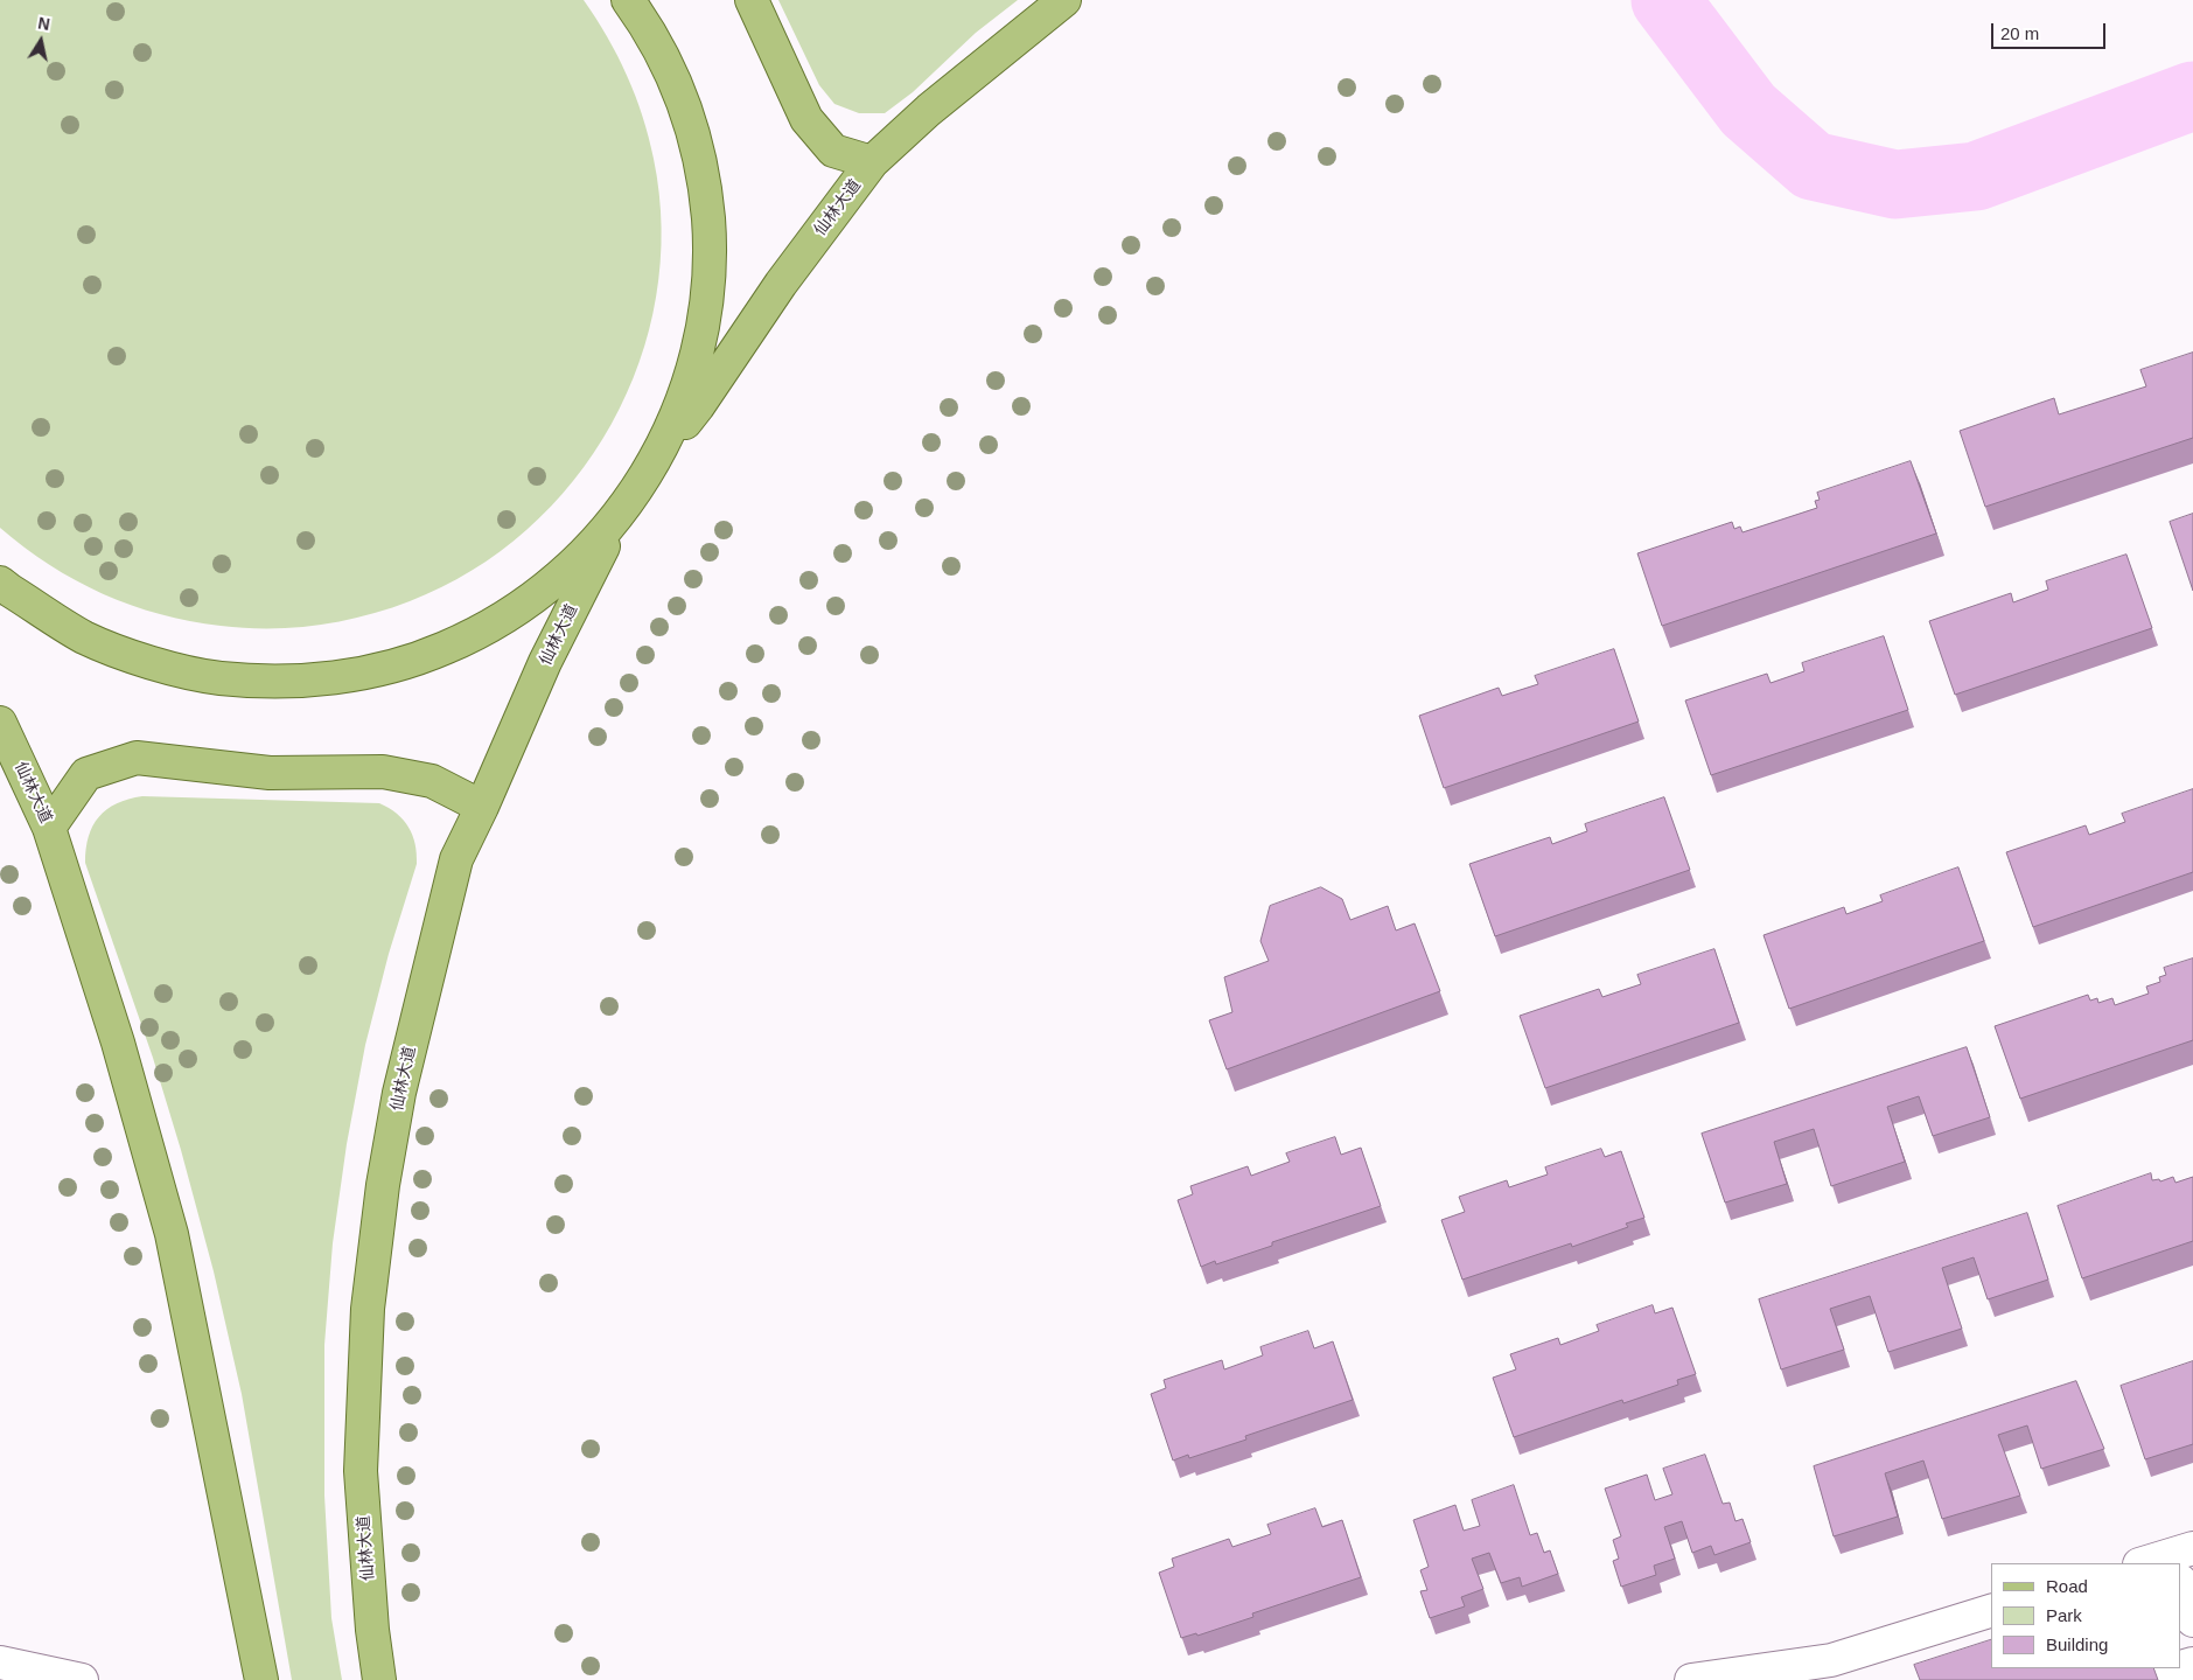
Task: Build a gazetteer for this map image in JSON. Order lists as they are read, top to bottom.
{
  "streets": {
    "main road": ["仙林大道"]
  },
  "legend": ["Road", "Park", "Building"],
  "scale_bar": "20 m",
  "north": "top"
}
